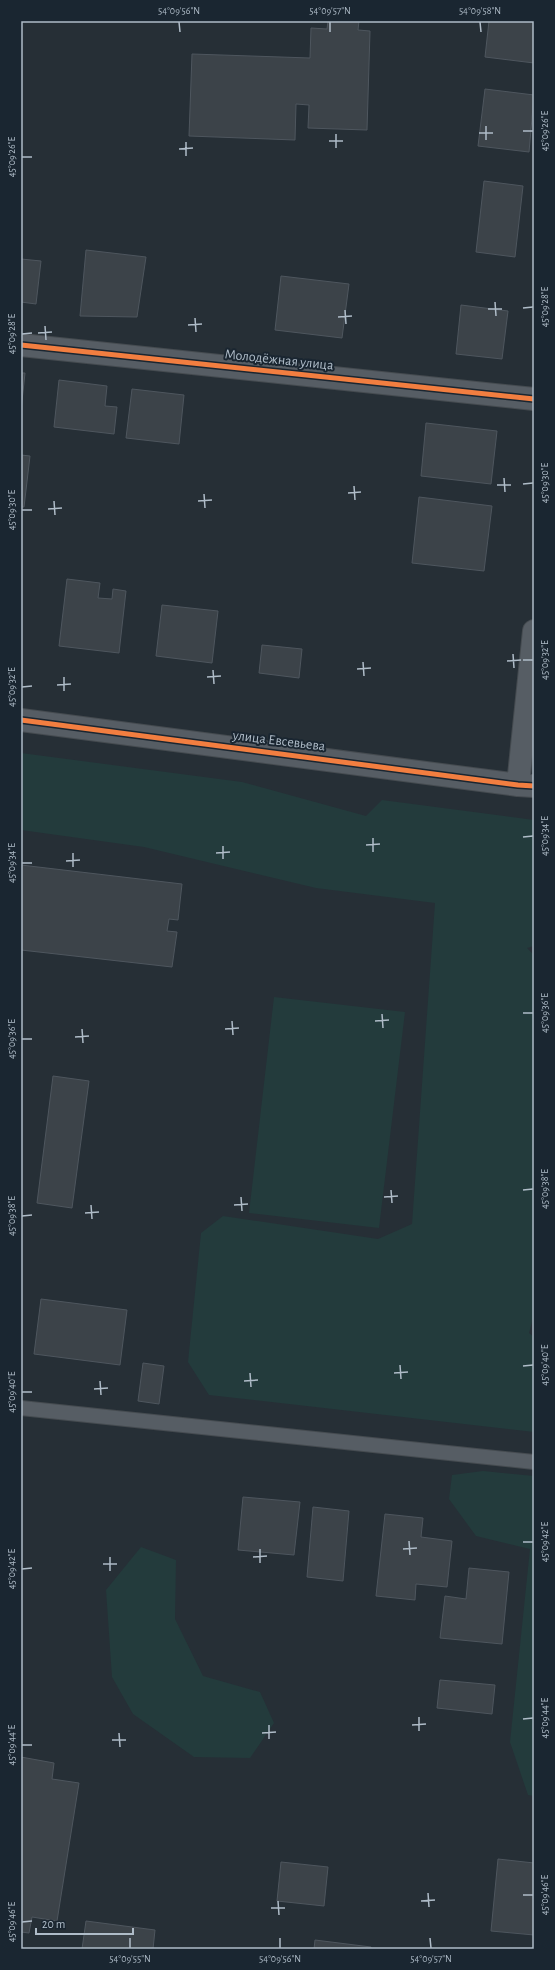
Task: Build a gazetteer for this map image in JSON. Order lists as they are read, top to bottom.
{
  "streets": {
    "street": ["Молодёжная улица", "улица Евсевьева"]
  },
  "scale_bar": "20 m",
  "coordinates": [
    "54°09'56\"N",
    "54°09'57\"N",
    "54°09'58\"N",
    "45°09'26\"E",
    "45°09'28\"E",
    "45°09'30\"E",
    "45°09'32\"E",
    "45°09'34\"E",
    "45°09'36\"E",
    "45°09'38\"E",
    "45°09'40\"E",
    "45°09'42\"E",
    "45°09'44\"E",
    "45°09'46\"E",
    "54°09'55\"N"
  ]
}
